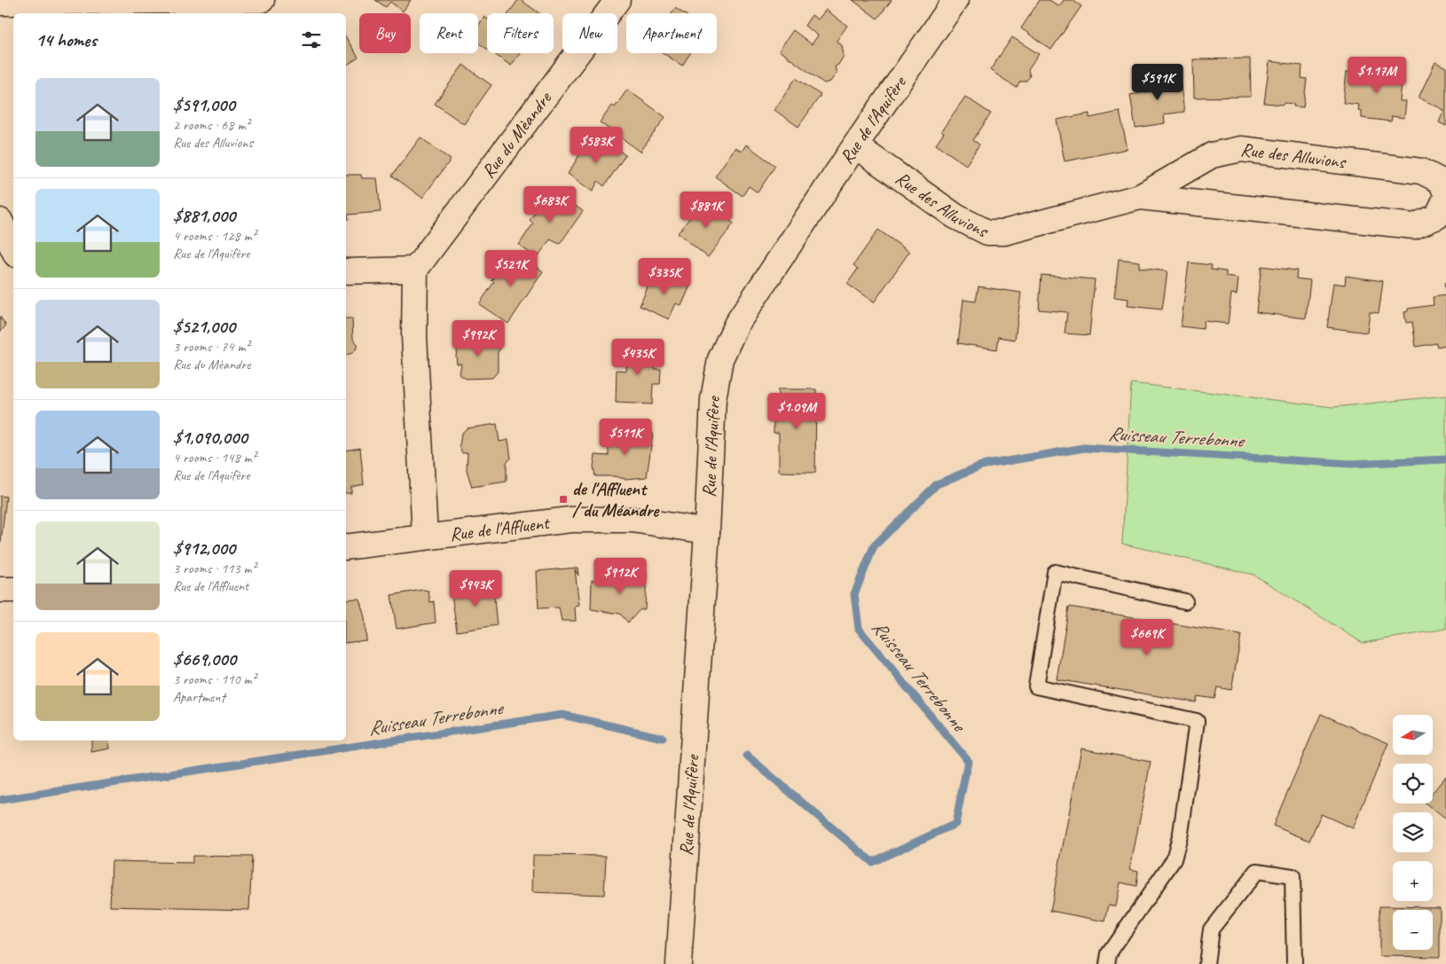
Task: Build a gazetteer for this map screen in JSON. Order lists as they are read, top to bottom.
{
  "streets": {
    "street": [
      "Rue de l'Aquifère",
      "Rue du Mèandre",
      "Rue des Alluvions",
      "Rue de l'Affluent"
    ]
  },
  "crossings": [
    ["Rue de l'Aquifère", "Rue des Alluvions"],
    ["Rue de l'Aquifère", "Rue de l'Affluent"]
  ],
  "water": ["Ruisseau Terrebonne"],
  "places": {
    "transit": ["de l'Affluent / du Méandre"]
  },
  "north": "left",
  "page": {
    "chip": [
      "Buy",
      "Rent",
      "Filters",
      "New",
      "Apartment"
    ],
    "heading": "14 homes",
    "price": [
      "$1.17M",
      "$591K",
      "$583K",
      "$683K",
      "$881K",
      "$521K",
      "$335K",
      "$992K",
      "$435K",
      "$1.09M",
      "$511K",
      "$912K",
      "$943K",
      "$669K"
    ],
    "list": [
      {
        "name": "$591,000",
        "note": "2 rooms · 68 m² · Rue des Alluvions"
      },
      {
        "name": "$881,000",
        "note": "4 rooms · 128 m² · Rue de l'Aquifère"
      },
      {
        "name": "$521,000",
        "note": "3 rooms · 74 m² · Rue du Mèandre"
      },
      {
        "name": "$1,090,000",
        "note": "4 rooms · 148 m² · Rue de l'Aquifère"
      },
      {
        "name": "$912,000",
        "note": "3 rooms · 113 m² · Rue de l'Affluent"
      },
      {
        "name": "$669,000",
        "note": "3 rooms · 110 m² · Apartment"
      }
    ],
    "map_buttons": ["+", "−"]
  }
}
